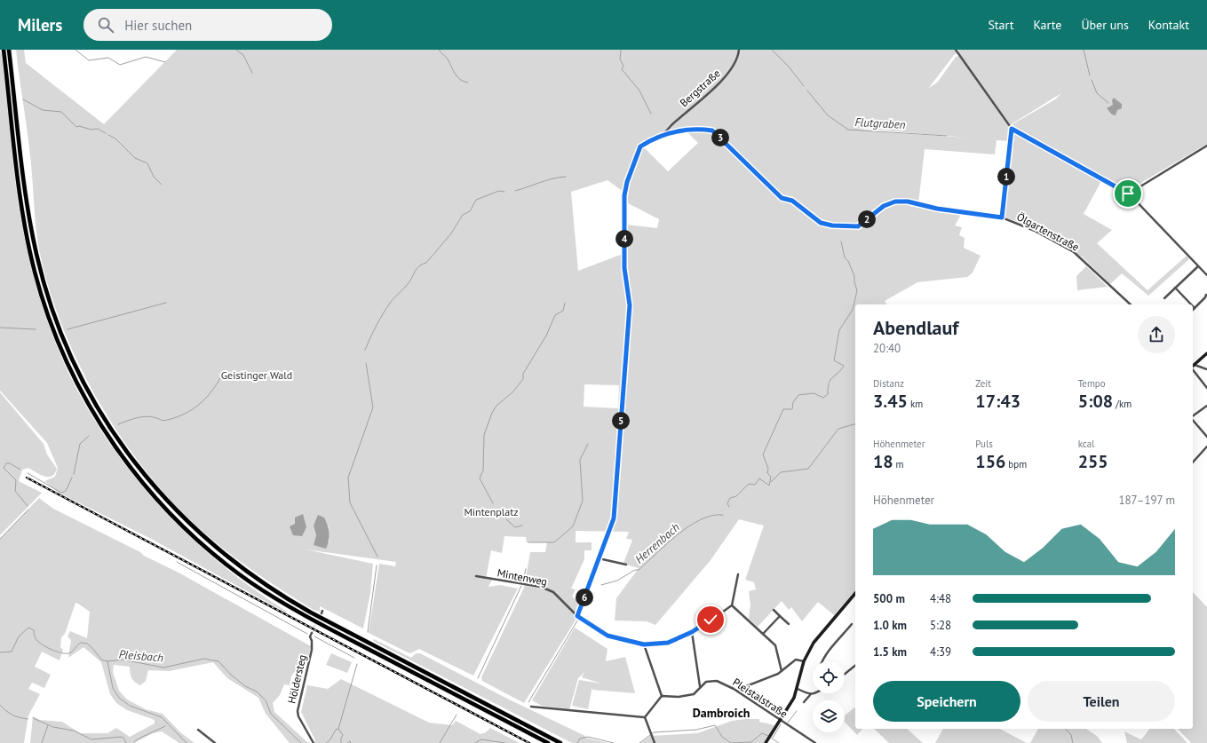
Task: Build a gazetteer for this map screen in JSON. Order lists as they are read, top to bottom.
{
  "streets": {
    "street": [
      "Bergstraße",
      "Ölgartenstraße",
      "Mintenweg",
      "Höldersteg",
      "Pleistalstraße"
    ]
  },
  "crossings": [
    ["Bergstraße", "Ölgartenstraße"]
  ],
  "districts": ["Dambroich"],
  "water": ["Flutgraben", "Herrenbach", "Pleisbach"],
  "parks": ["Geistinger Wald", "Mintenplatz"],
  "page": {
    "header": "Milers",
    "search": "Hier suchen",
    "nav": [
      "Start",
      "Karte",
      "Über uns",
      "Kontakt"
    ],
    "pins": [
      "3",
      "1",
      "2",
      "4",
      "5",
      "6"
    ],
    "heading": ["Abendlauf", "20:40"],
    "stats": [
      ["Distanz", "3.45 km"],
      ["Zeit", "17:43"],
      ["Tempo", "5:08 /km"],
      ["Höhenmeter", "18 m"],
      ["Puls", "156 bpm"],
      ["kcal", "255"]
    ],
    "chart": ["Höhenmeter", "187–197 m"],
    "list": [
      {
        "name": "500 m",
        "note": "4:48"
      },
      {
        "name": "1.0 km",
        "note": "5:28"
      },
      {
        "name": "1.5 km",
        "note": "4:39"
      }
    ],
    "buttons": ["Speichern", "Teilen"]
  }
}
